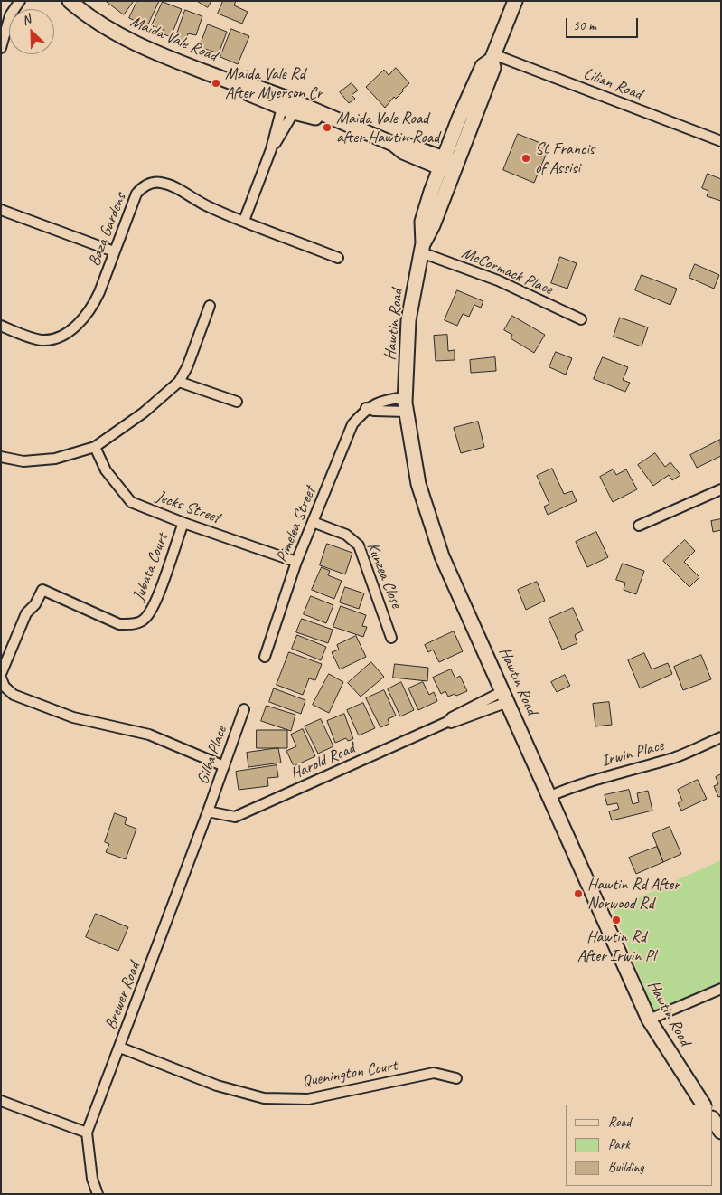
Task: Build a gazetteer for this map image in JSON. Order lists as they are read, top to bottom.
{
  "streets": {
    "main road": ["Maida Vale Road", "Hawtin Road"],
    "street": [
      "Lilian Road",
      "Baza Gardens",
      "McCormack Place",
      "Jecks Street",
      "Pimelea Street",
      "Jubata Court",
      "Kunzea Close",
      "Irwin Place",
      "Gilba Place",
      "Harold Road",
      "Brewer Road",
      "Quenington Court"
    ]
  },
  "crossings": [
    ["Maida Vale Road", "Hawtin Road"],
    ["Lilian Road", "Hawtin Road"],
    ["McCormack Place", "Hawtin Road"],
    ["Hawtin Road", "Pimelea Street"],
    ["Hawtin Road", "Irwin Place"],
    ["Hawtin Road", "Harold Road"],
    ["Jecks Street", "Pimelea Street"],
    ["Jecks Street", "Jubata Court"],
    ["Pimelea Street", "Kunzea Close"],
    ["Gilba Place", "Harold Road"],
    ["Gilba Place", "Brewer Road"],
    ["Harold Road", "Brewer Road"],
    ["Brewer Road", "Quenington Court"]
  ],
  "places": [
    "Maida Vale Rd After Myerson Cr",
    "Maida Vale Road after Hawtin Road",
    "St Francis of Assisi",
    "Hawtin Rd After Norwood Rd",
    "Hawtin Rd After Irwin Pl"
  ],
  "legend": ["Road", "Park", "Building"],
  "scale_bar": "50 m",
  "north": "top left"
}
